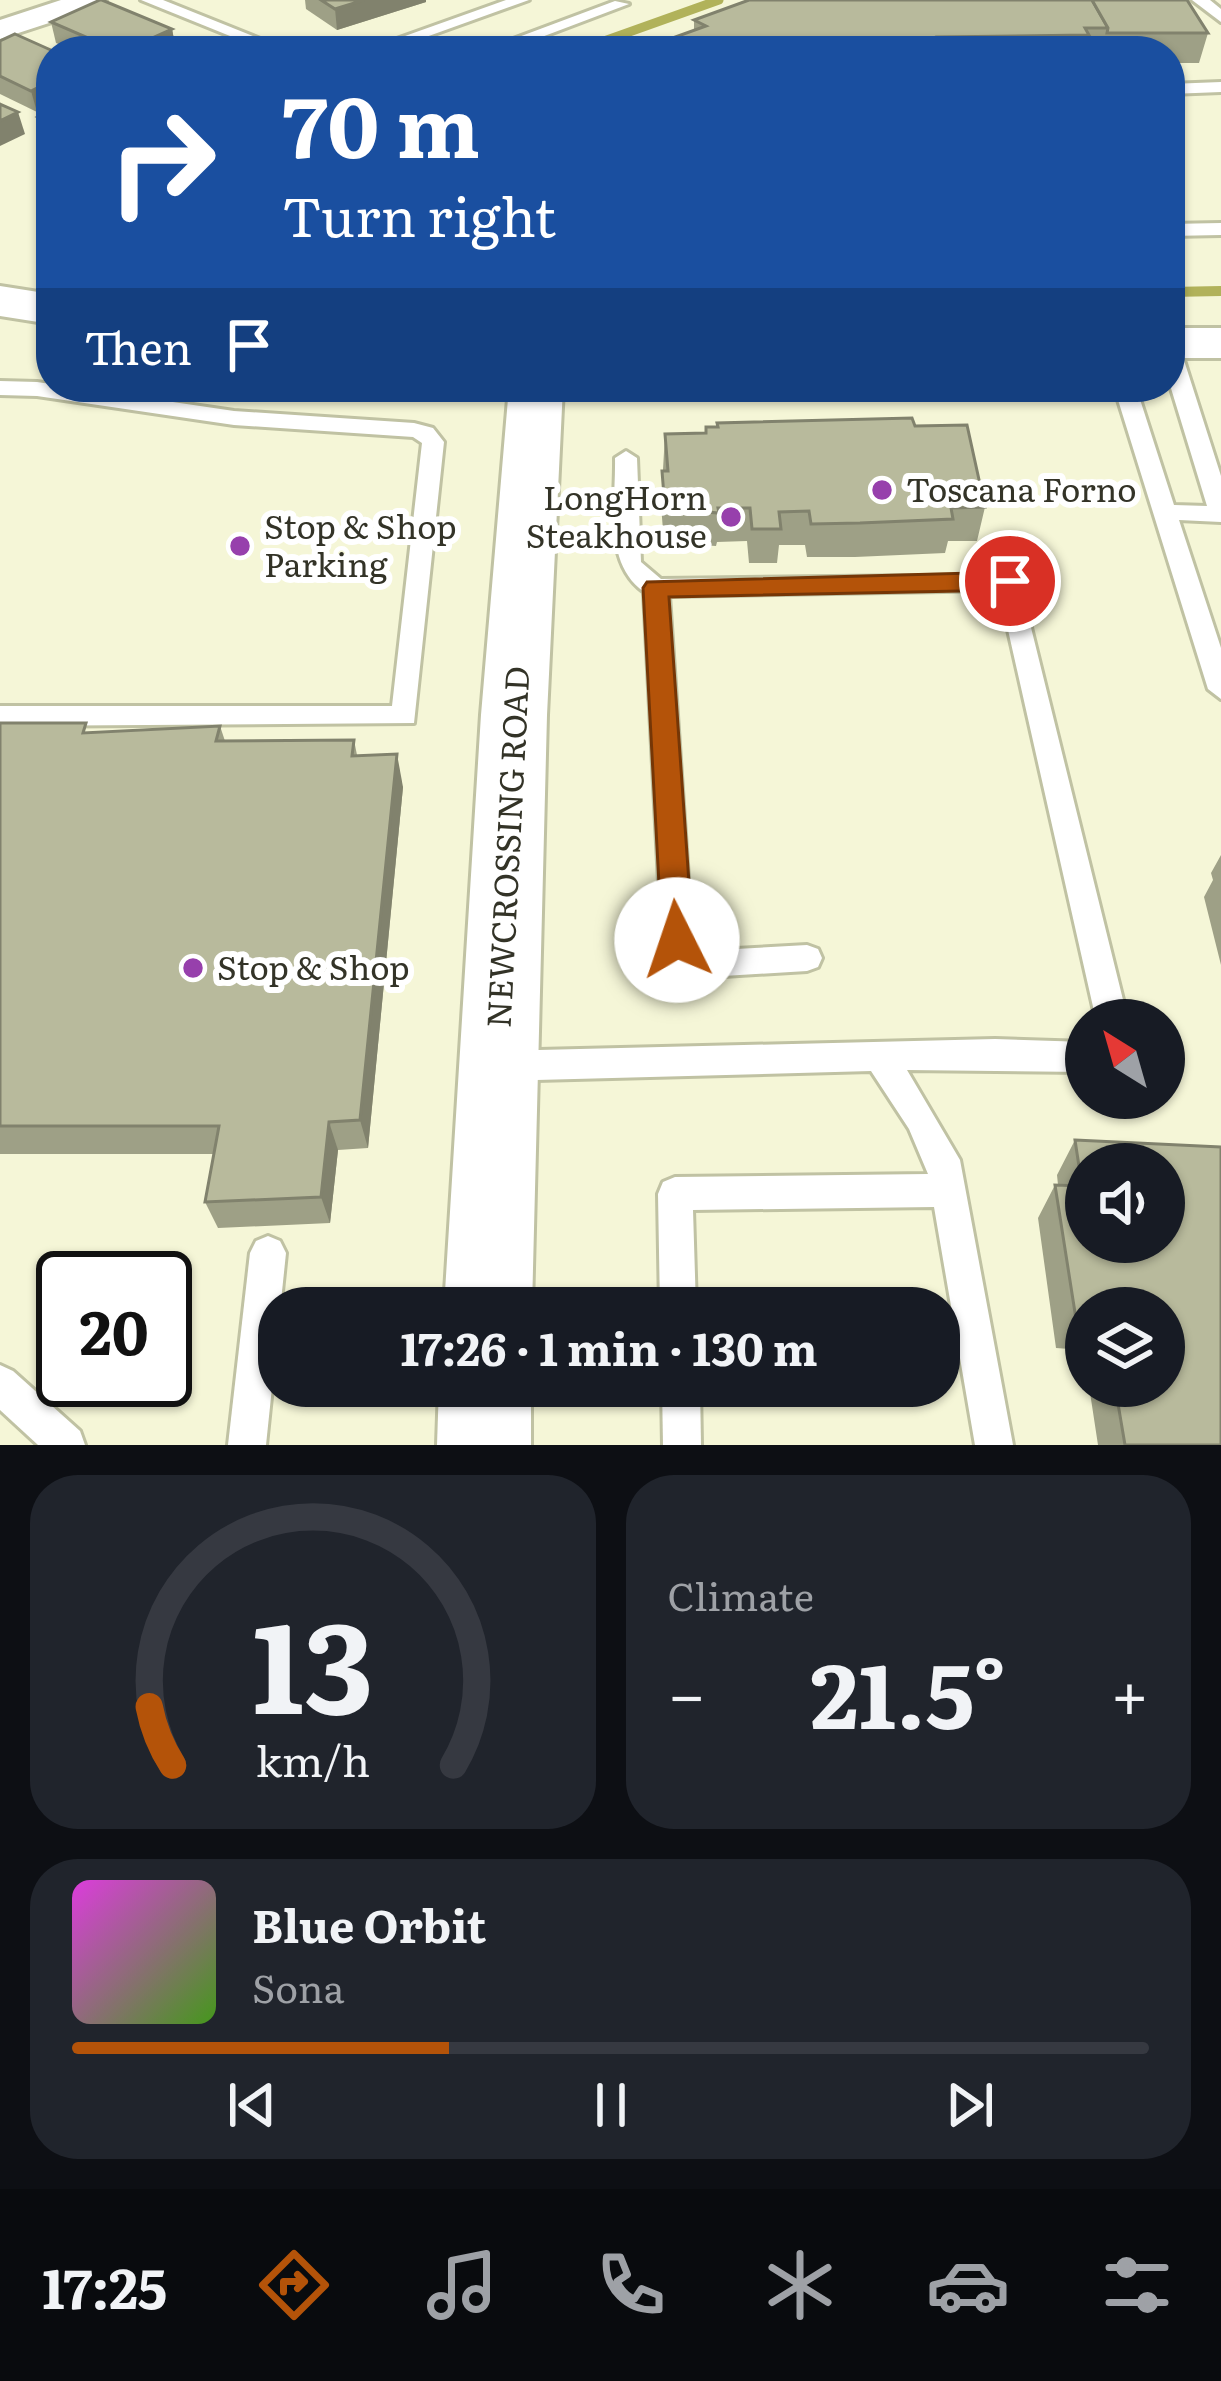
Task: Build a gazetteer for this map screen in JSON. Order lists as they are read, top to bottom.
{
  "streets": {
    "street": ["NEWCROSSING ROAD"]
  },
  "places": [
    "Toscana Forno",
    "LongHorn Steakhouse",
    "Stop & Shop Parking",
    "Stop & Shop"
  ],
  "north": "top left",
  "page": {
    "turn": ["70 m", "Turn right"],
    "then": "Then",
    "limit": "20",
    "trip": "17:26 · 1 min · 130 m",
    "tile": "Climate",
    "heat": ["−", "21.5°", "+"],
    "song": ["Blue Orbit", "Sona"],
    "tabs": "17:25",
    "gauge": ["13", "km/h"]
  }
}
